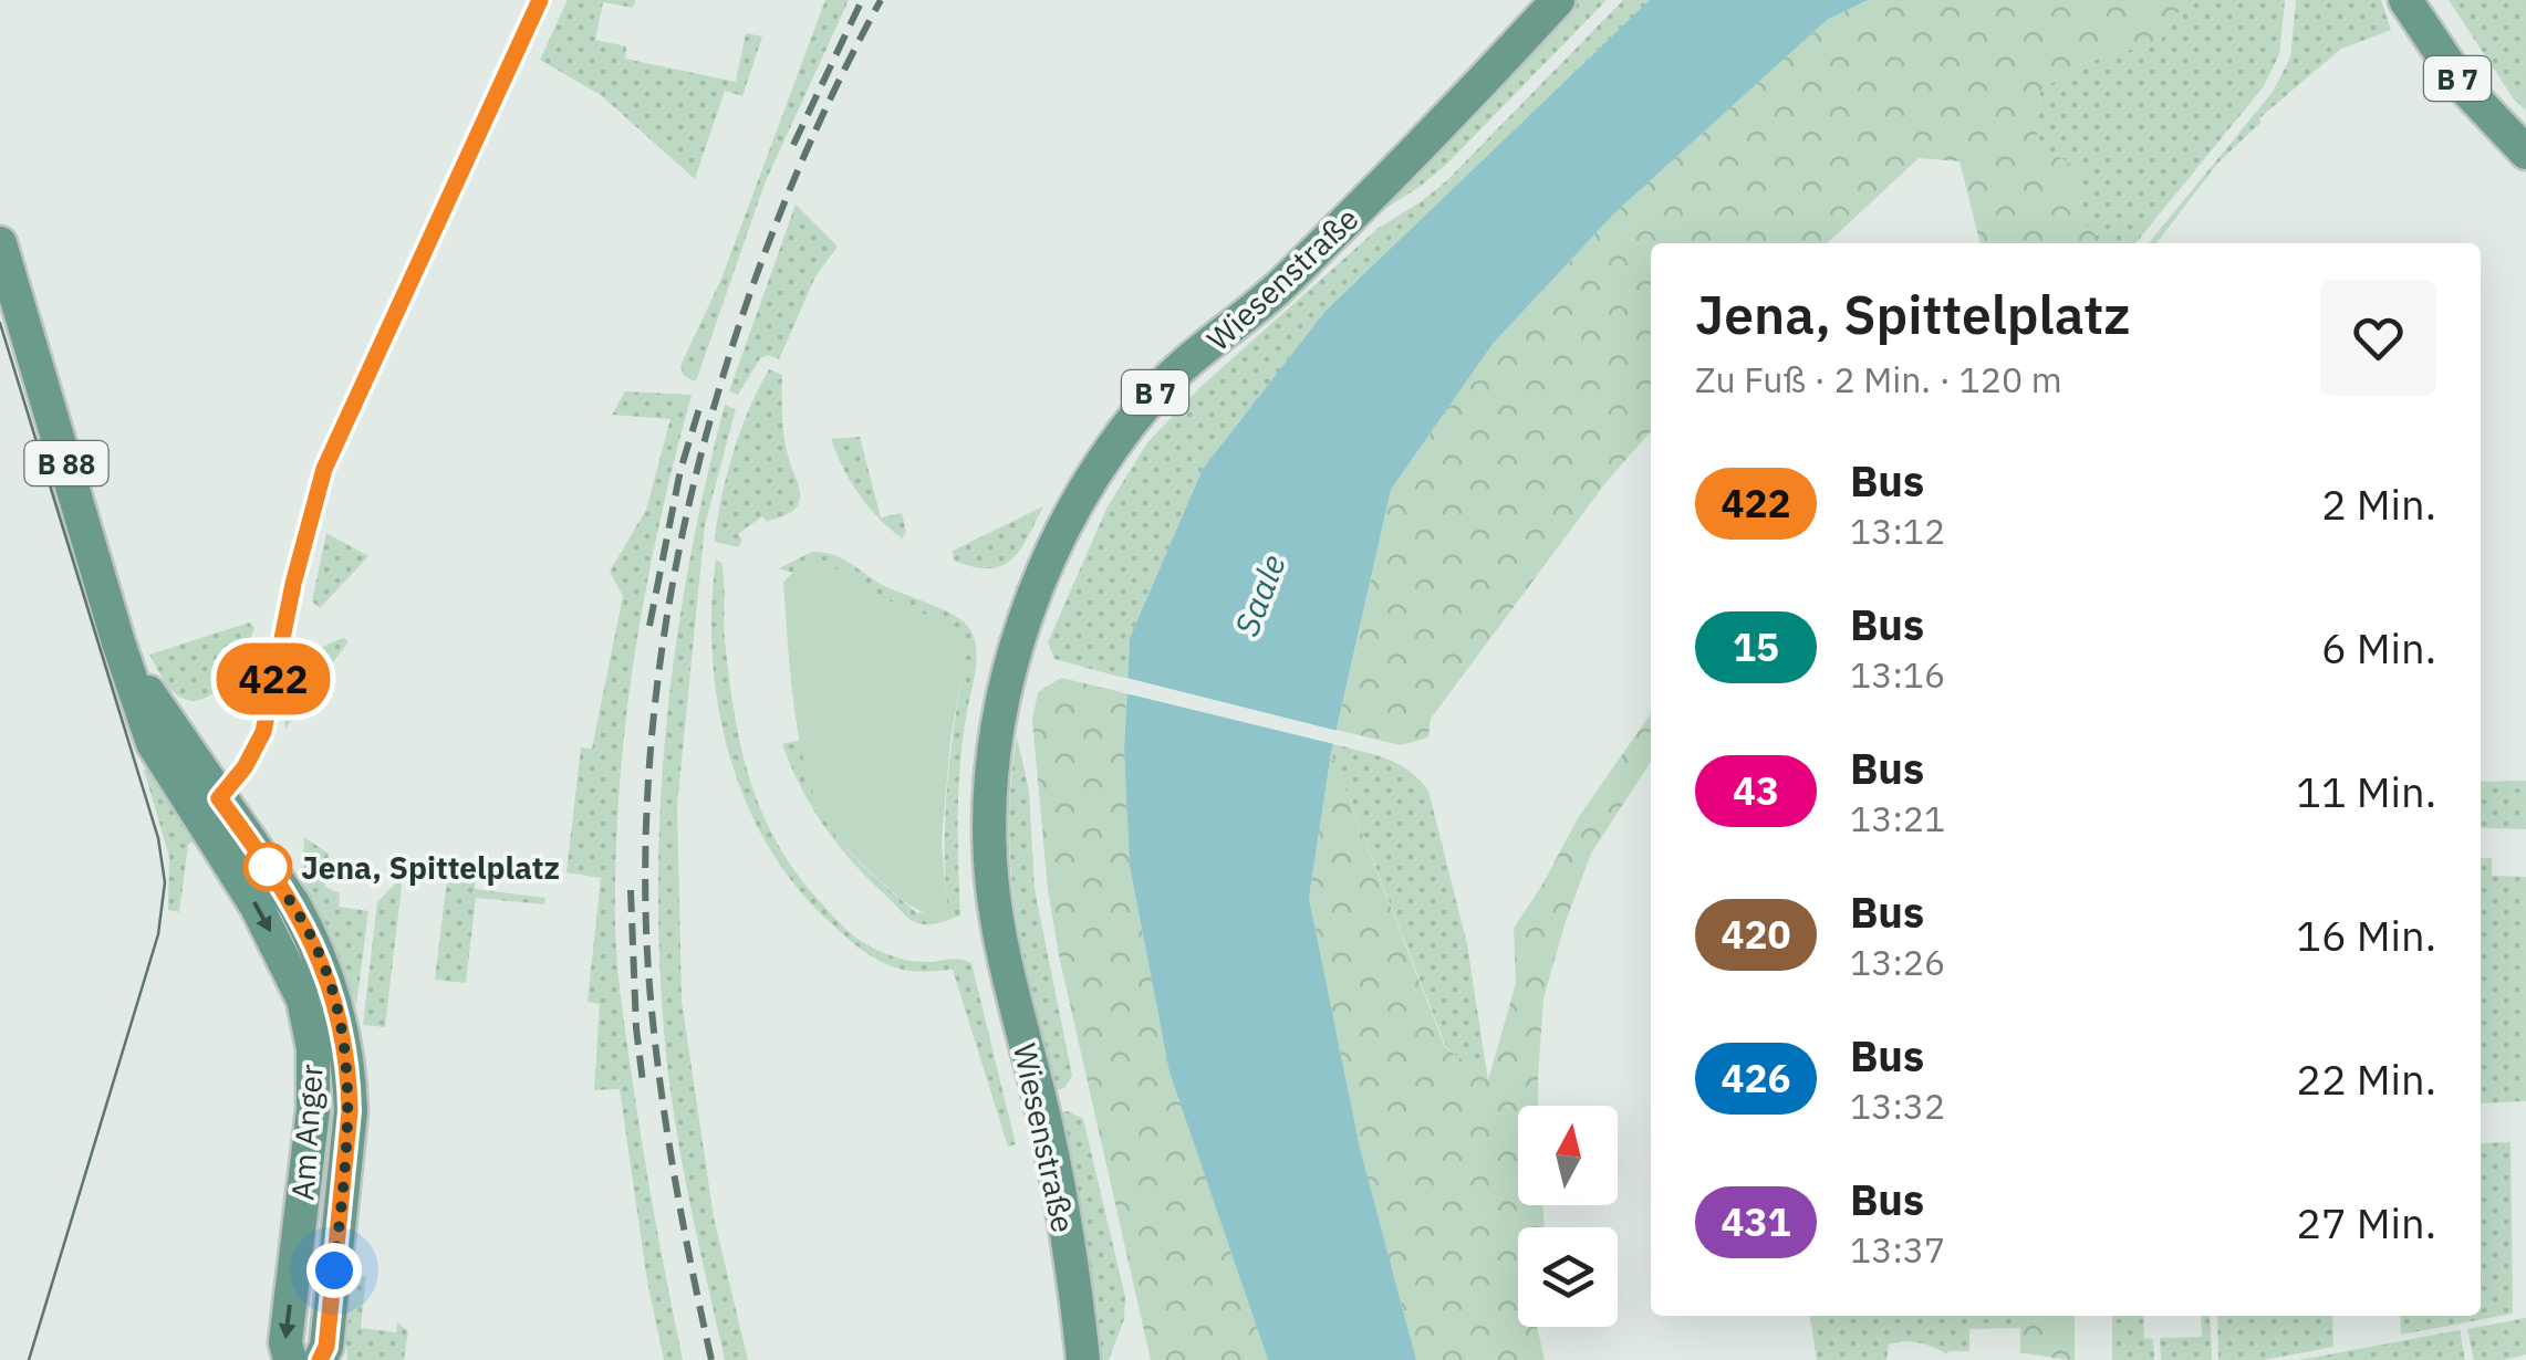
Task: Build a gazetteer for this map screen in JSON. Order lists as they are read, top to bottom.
{
  "streets": {
    "main road": [
      "B 7",
      "Wiesenstraße",
      "B 88",
      "Am Anger"
    ]
  },
  "crossings": [
    ["B 88", "Am Anger"]
  ],
  "water": ["Saale"],
  "places": ["Jena, Spittelplatz"],
  "lines": ["bus line 422"],
  "north": "top",
  "page": {
    "on_map": "422",
    "heading": ["Jena, Spittelplatz", "Zu Fuß · 2 Min. · 120 m"],
    "list": [
      {
        "mark": "422",
        "name": "Bus",
        "note": "13:12",
        "value": "2 Min."
      },
      {
        "mark": "15",
        "name": "Bus",
        "note": "13:16",
        "value": "6 Min."
      },
      {
        "mark": "43",
        "name": "Bus",
        "note": "13:21",
        "value": "11 Min."
      },
      {
        "mark": "420",
        "name": "Bus",
        "note": "13:26",
        "value": "16 Min."
      },
      {
        "mark": "426",
        "name": "Bus",
        "note": "13:32",
        "value": "22 Min."
      },
      {
        "mark": "431",
        "name": "Bus",
        "note": "13:37",
        "value": "27 Min."
      }
    ]
  }
}
